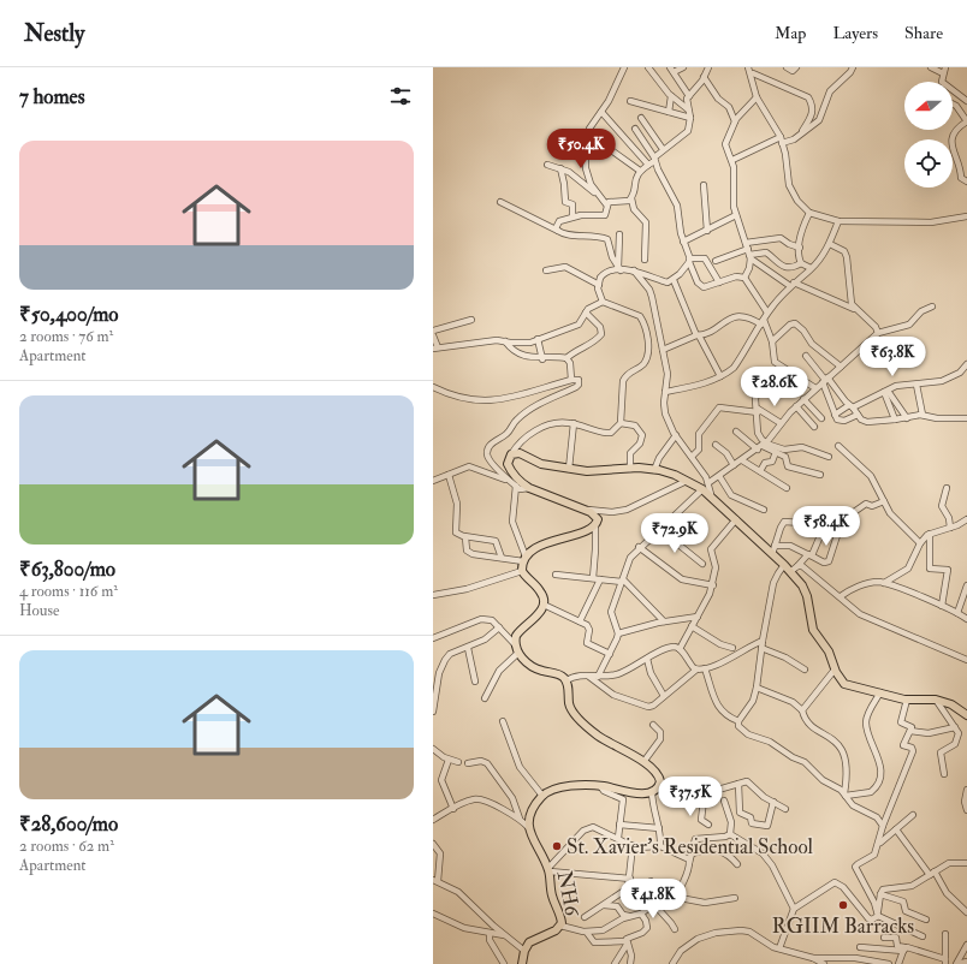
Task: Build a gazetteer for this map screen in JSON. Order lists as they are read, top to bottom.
{
  "streets": {
    "highway": ["NH6"]
  },
  "places": ["St. Xavier's Residential School", "RGIIM Barracks"],
  "north": "left",
  "page": {
    "header": "Nestly",
    "nav": ["Map", "Layers", "Share"],
    "heading": "7 homes",
    "list": [
      {
        "name": "₹50,400/mo",
        "note": "2 rooms · 76 m² · Apartment"
      },
      {
        "name": "₹63,800/mo",
        "note": "4 rooms · 116 m² · House"
      },
      {
        "name": "₹28,600/mo",
        "note": "2 rooms · 62 m² · Apartment"
      }
    ],
    "price": [
      "₹50.4K",
      "₹63.8K",
      "₹28.6K",
      "₹58.4K",
      "₹72.9K",
      "₹37.5K",
      "₹41.8K"
    ]
  }
}
